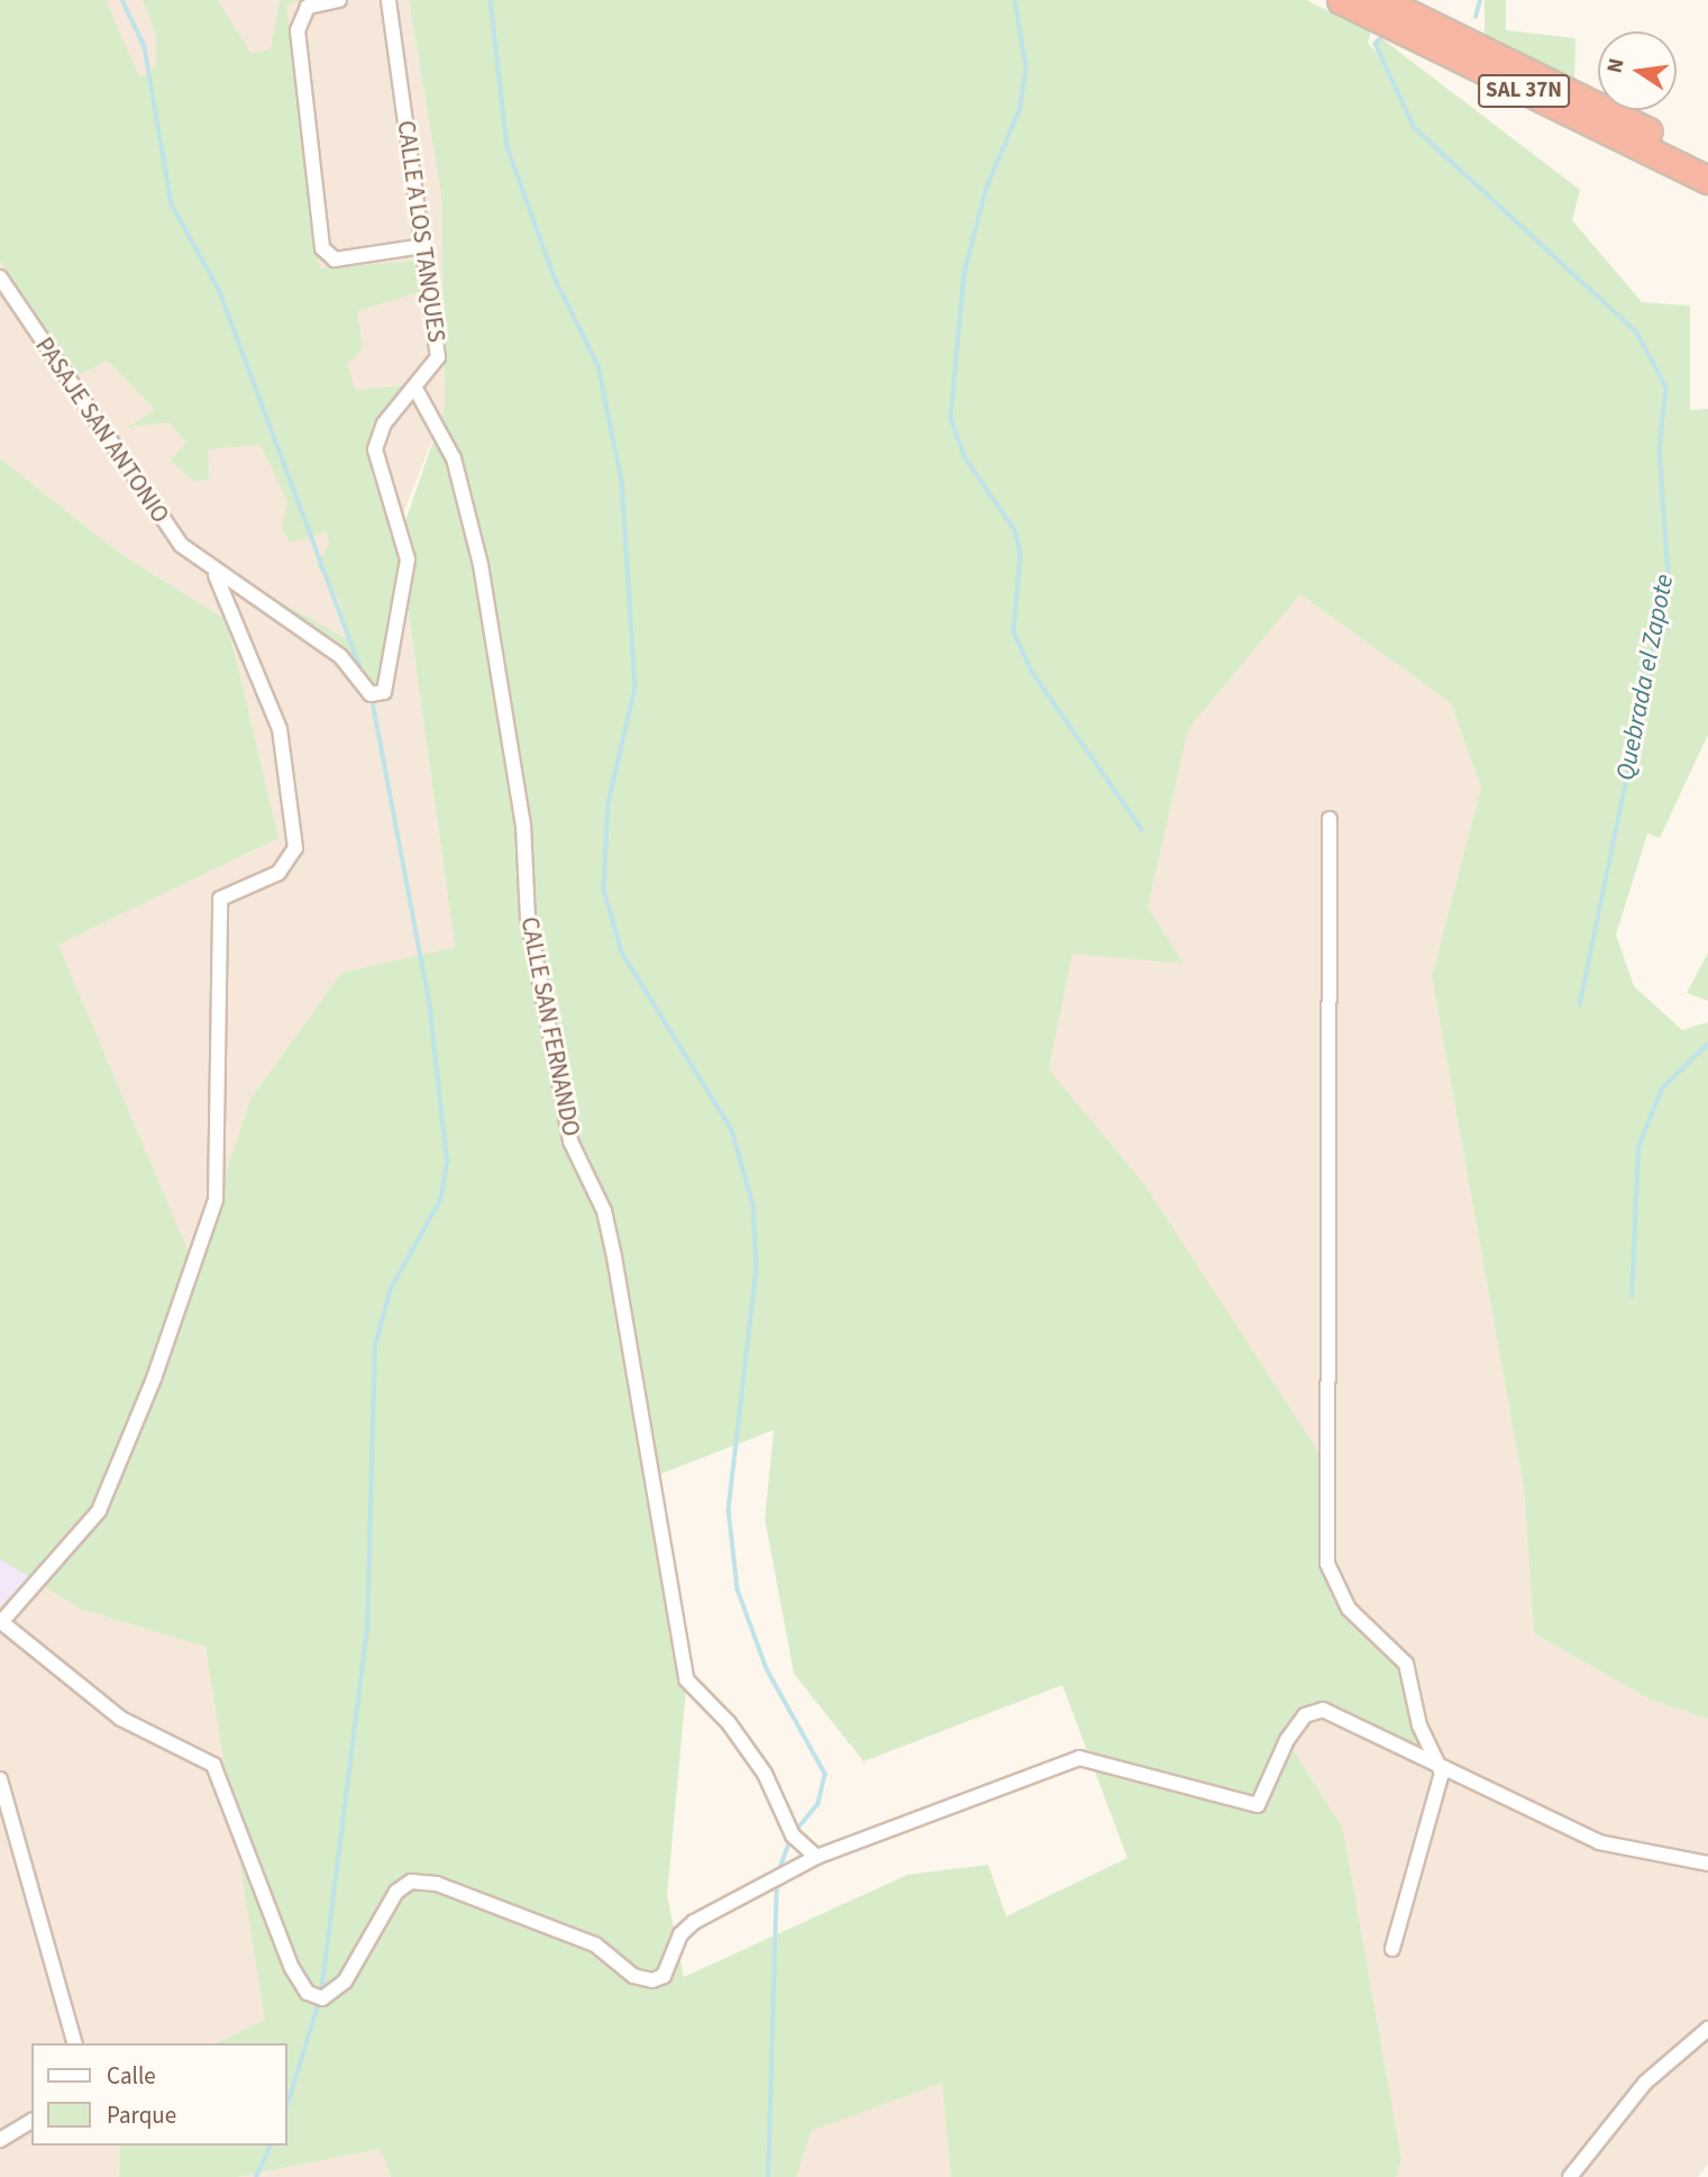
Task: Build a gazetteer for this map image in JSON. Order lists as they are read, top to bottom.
{
  "streets": {
    "highway": ["SAL 37N"],
    "street": ["CALLE A LOS TANQUES", "PASAJE SAN ANTONIO", "CALLE SAN FERNANDO"]
  },
  "crossings": [
    ["CALLE A LOS TANQUES", "PASAJE SAN ANTONIO"],
    ["CALLE A LOS TANQUES", "CALLE SAN FERNANDO"]
  ],
  "water": ["Quebrada el Zapote"],
  "legend": ["Calle", "Parque"],
  "north": "left"
}
